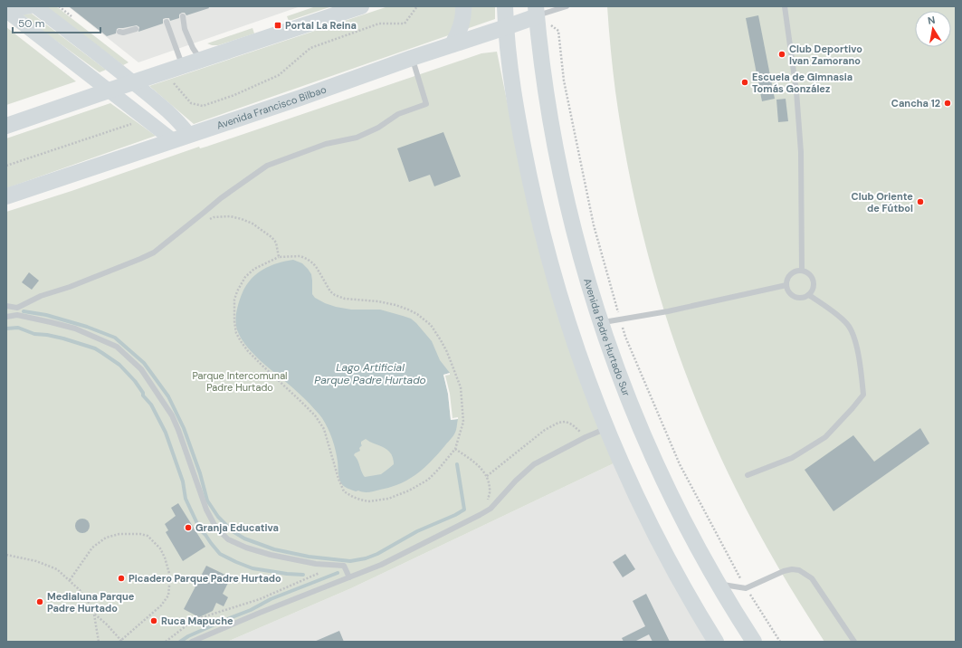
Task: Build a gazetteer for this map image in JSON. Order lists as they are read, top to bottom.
{
  "streets": {
    "main road": ["Avenida Francisco Bilbao", "Avenida Padre Hurtado Sur"]
  },
  "crossings": [
    ["Avenida Francisco Bilbao", "Avenida Padre Hurtado Sur"]
  ],
  "water": ["Lago Artificial Parque Padre Hurtado"],
  "parks": ["Parque Intercomunal Padre Hurtado"],
  "places": {
    "transit": ["Portal La Reina"],
    "other": [
      "Club Deportivo Ivan Zamorano",
      "Escuela de Gimnasia Tomás González",
      "Cancha 12",
      "Club Oriente de Fútbol",
      "Granja Educativa",
      "Picadero Parque Padre Hurtado",
      "Medialuna Parque Padre Hurtado",
      "Ruca Mapuche"
    ]
  },
  "scale_bar": "50 m",
  "north": "top"
}
